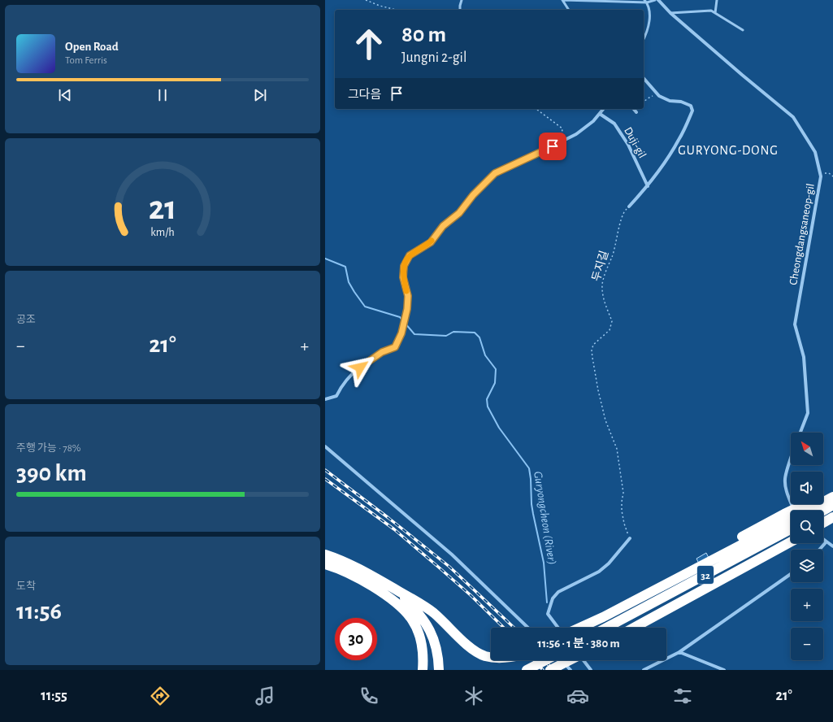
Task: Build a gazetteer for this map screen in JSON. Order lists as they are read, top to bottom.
{
  "streets": {
    "highway": ["32"],
    "street": ["Duji-gil", "Cheongdangsaneop-gil"],
    "path": ["두지길"]
  },
  "districts": ["GURYONG-DONG"],
  "water": ["Guryongcheon (River)"],
  "north": "top left",
  "page": {
    "turn": ["80 m", "Jungni 2-gil"],
    "song": ["Open Road", "Tom Ferris"],
    "then": "그다음",
    "tile": [
      "공조",
      ["주행 가능 · 78%", "390 km"],
      ["도착", "11:56"]
    ],
    "heat": ["−", "21°", "+"],
    "map_buttons": ["+", "−"],
    "limit": "30",
    "trip": "11:56 · 1 분 · 380 m",
    "tabs": ["11:55", "21°"],
    "gauge": ["21", "km/h"]
  }
}
